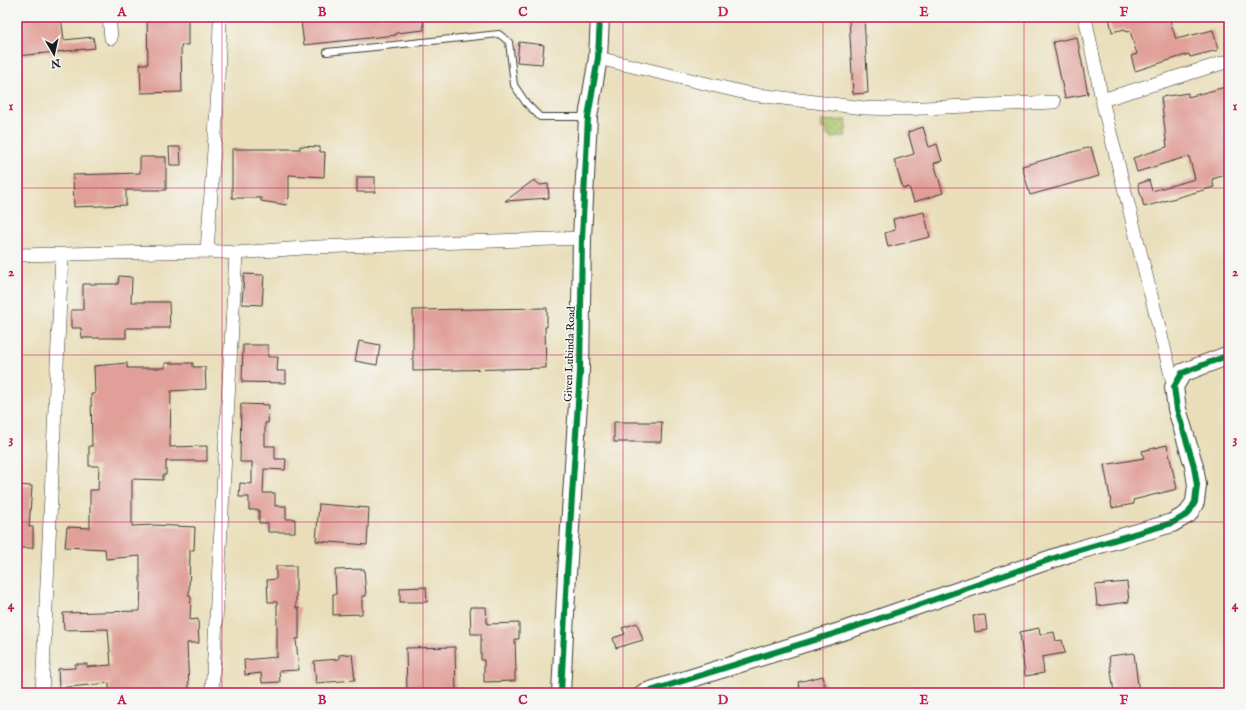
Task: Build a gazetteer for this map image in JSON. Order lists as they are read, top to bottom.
{
  "streets": {
    "street": ["Given Lubinda Road"]
  },
  "north": "bottom",
  "grid": {
    "columns": [
      "A",
      "B",
      "C",
      "D",
      "E",
      "F"
    ],
    "rows": [
      "1",
      "2",
      "3",
      "4"
    ]
  }
}
